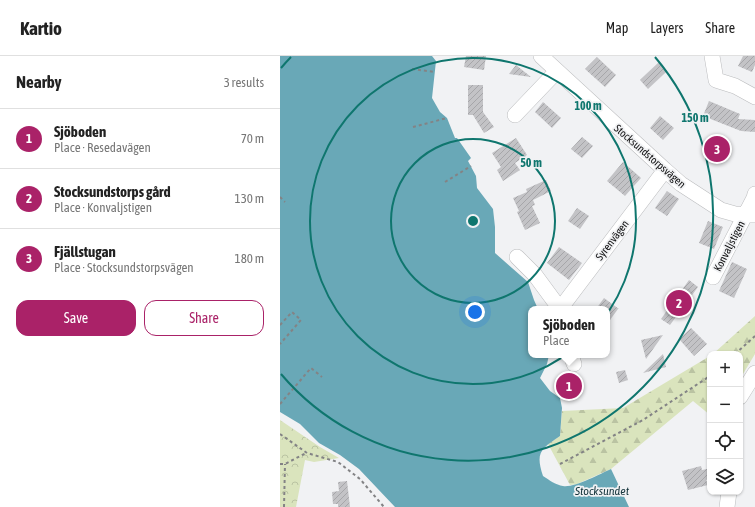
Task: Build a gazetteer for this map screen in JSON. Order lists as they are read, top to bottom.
{
  "streets": {
    "street": ["Stocksundstorpsvägen", "Syrenvägen", "Konvaljstigen"]
  },
  "crossings": [
    ["Stocksundstorpsvägen", "Syrenvägen"],
    ["Stocksundstorpsvägen", "Konvaljstigen"]
  ],
  "water": ["Stocksundet"],
  "page": {
    "header": "Kartio",
    "nav": ["Map", "Layers", "Share"],
    "heading": ["Nearby", "3 results"],
    "list": [
      {
        "mark": "1",
        "name": "Sjöboden",
        "note": "Place · Resedavägen",
        "value": "70 m"
      },
      {
        "mark": "2",
        "name": "Stocksundstorps gård",
        "note": "Place · Konvaljstigen",
        "value": "130 m"
      },
      {
        "mark": "3",
        "name": "Fjällstugan",
        "note": "Place · Stocksundstorpsvägen",
        "value": "180 m"
      }
    ],
    "pins": ["3", "2", "1"],
    "buttons": ["Save", "Share"],
    "popup": ["Sjöboden", "Place"],
    "map_buttons": ["+", "−"]
  },
  "rings": ["100 m", "150 m", "50 m"]
}
